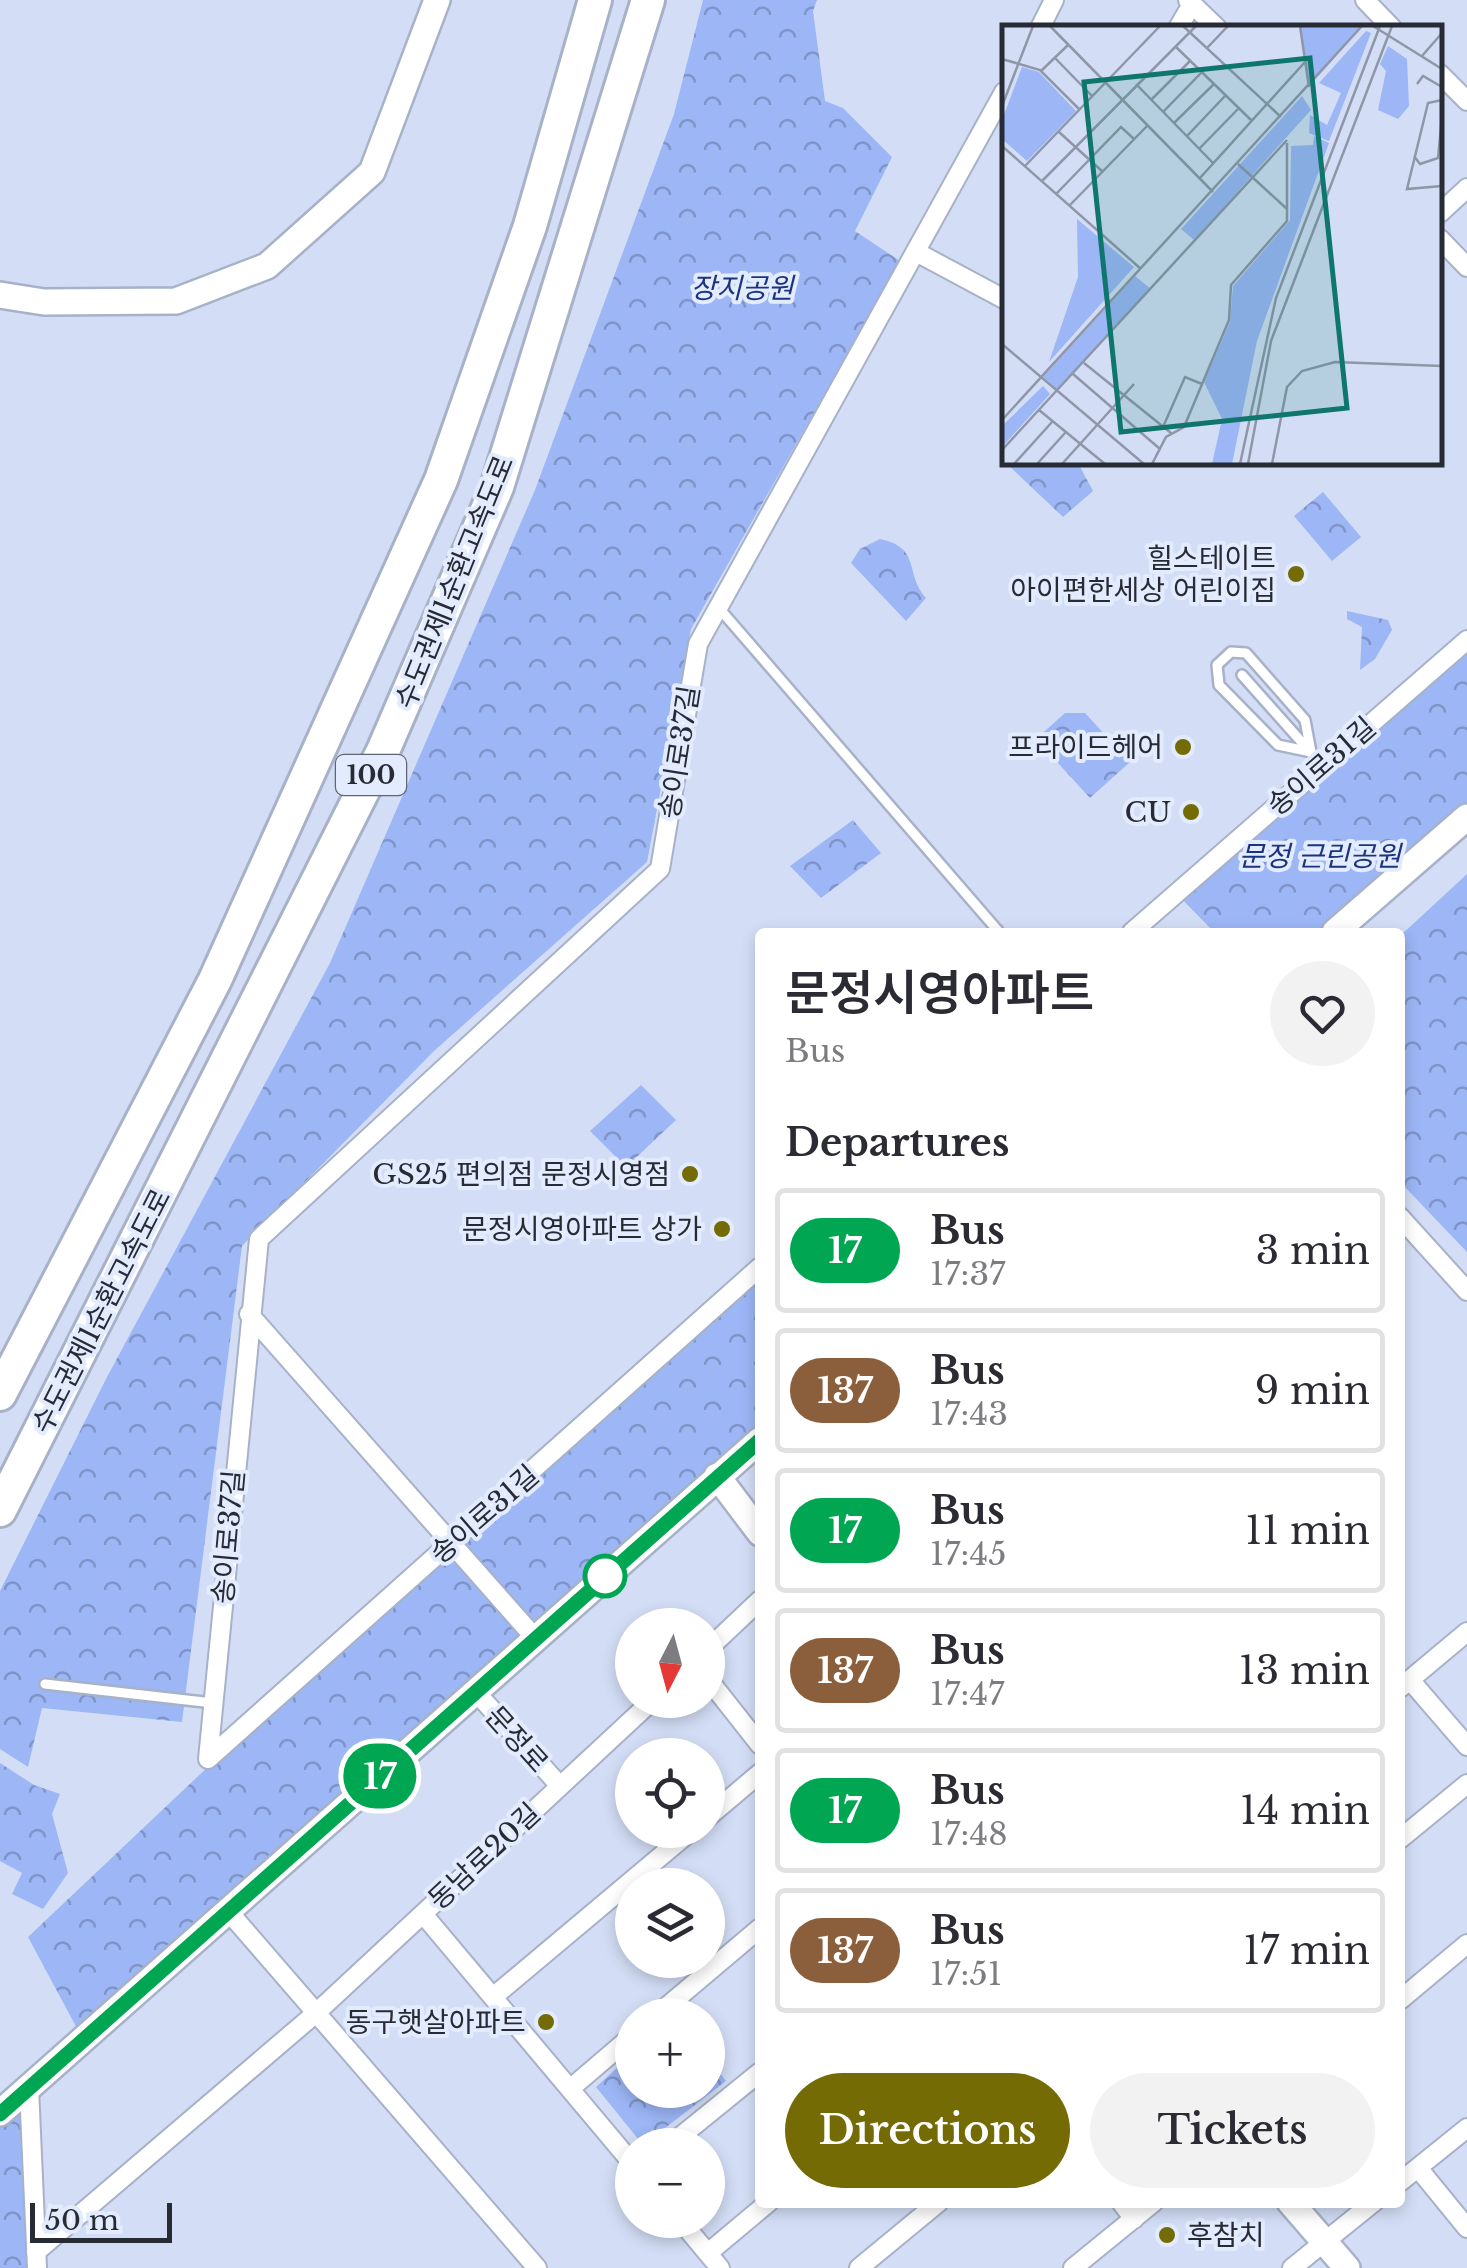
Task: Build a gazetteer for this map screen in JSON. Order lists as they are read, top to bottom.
{
  "streets": {
    "highway": ["수도권제1순환고속도로", "100"],
    "street": [
      "송이로37길",
      "송이로31길",
      "문정로",
      "동남로20길"
    ]
  },
  "crossings": [
    ["송이로37길", "송이로31길"],
    ["문정로", "동남로20길"]
  ],
  "parks": ["장지공원", "문정 근린공원"],
  "places": [
    "힐스테이트 아이편한세상 어린이집",
    "프라이드헤어",
    "CU",
    "GS25 편의점 문정시영점",
    "문정시영아파트 상가",
    "동구햇살아파트",
    "후참치"
  ],
  "lines": ["bus line 17"],
  "scale_bar": "50 m",
  "north": "bottom",
  "page": {
    "on_map": "17",
    "heading": [
      ["문정시영아파트", "Bus"],
      "Departures"
    ],
    "list": [
      {
        "mark": "17",
        "name": "Bus",
        "note": "17:37",
        "value": "3 min"
      },
      {
        "mark": "137",
        "name": "Bus",
        "note": "17:43",
        "value": "9 min"
      },
      {
        "mark": "17",
        "name": "Bus",
        "note": "17:45",
        "value": "11 min"
      },
      {
        "mark": "137",
        "name": "Bus",
        "note": "17:47",
        "value": "13 min"
      },
      {
        "mark": "17",
        "name": "Bus",
        "note": "17:48",
        "value": "14 min"
      },
      {
        "mark": "137",
        "name": "Bus",
        "note": "17:51",
        "value": "17 min"
      }
    ],
    "map_buttons": ["+", "−"],
    "buttons": ["Directions", "Tickets"],
    "scale": "50 m"
  }
}
